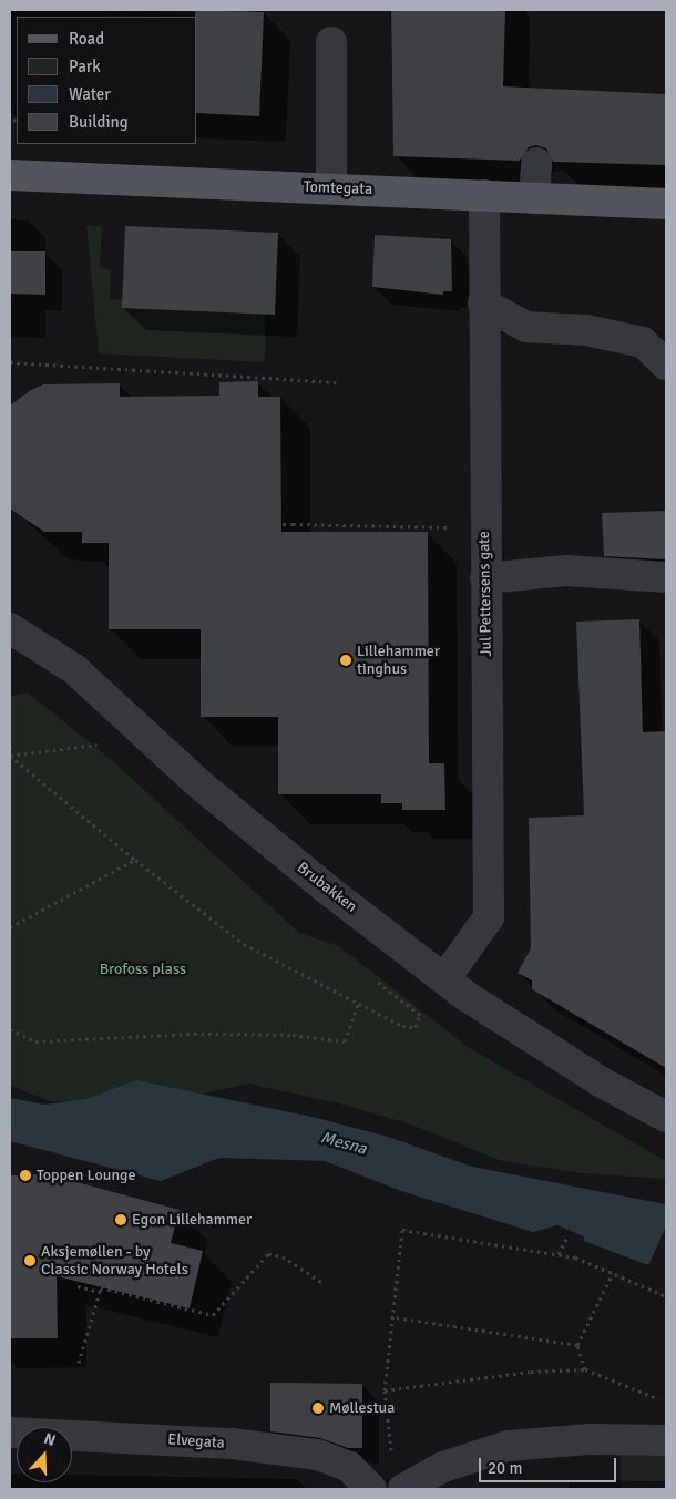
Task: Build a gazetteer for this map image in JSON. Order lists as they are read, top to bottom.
{
  "streets": {
    "main road": ["Tomtegata"],
    "street": ["Jul Pettersens gate", "Brubakken", "Elvegata"]
  },
  "crossings": [
    ["Tomtegata", "Jul Pettersens gate"],
    ["Jul Pettersens gate", "Brubakken"]
  ],
  "water": ["Mesna"],
  "parks": ["Brofoss plass"],
  "places": [
    "Lillehammer tinghus",
    "Toppen Lounge",
    "Egon Lillehammer",
    "Aksjemøllen - by Classic Norway Hotels",
    "Møllestua"
  ],
  "legend": [
    "Road",
    "Park",
    "Water",
    "Building"
  ],
  "scale_bar": "20 m",
  "north": "top"
}
